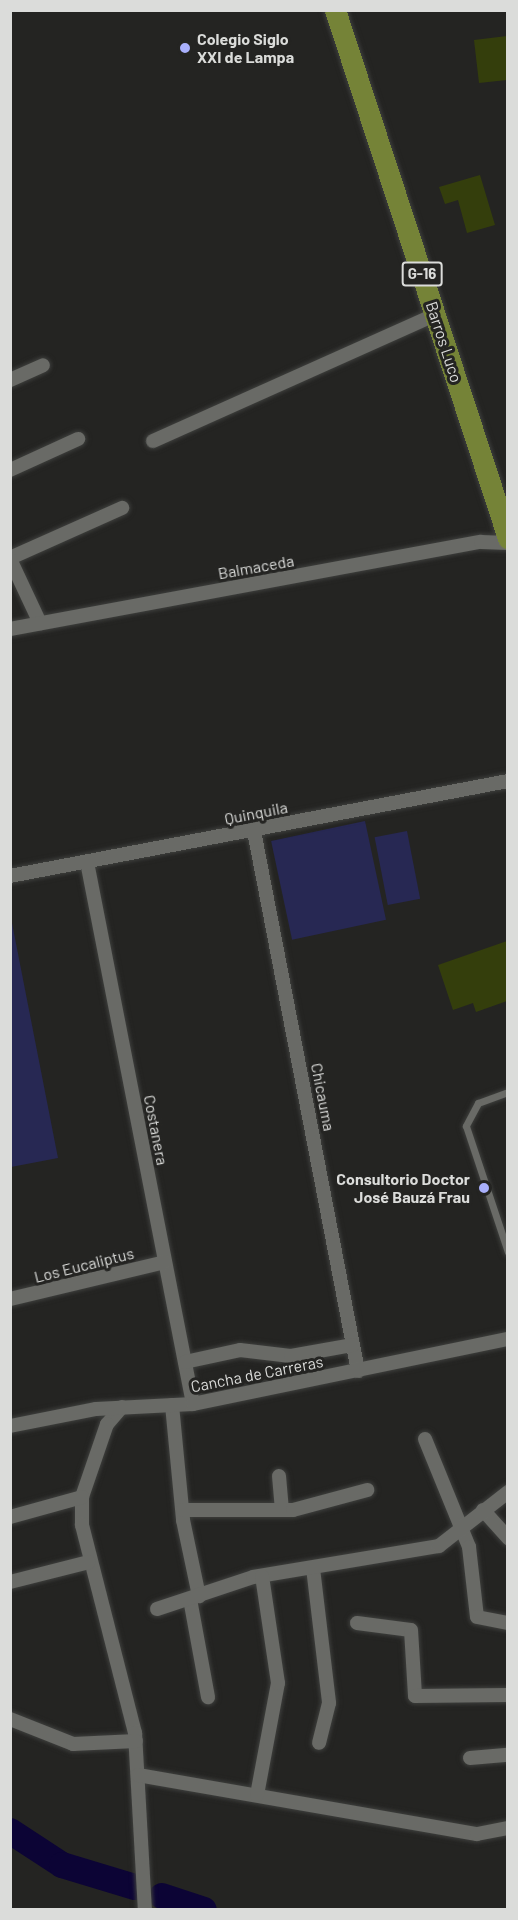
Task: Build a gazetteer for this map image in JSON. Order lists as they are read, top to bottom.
{
  "streets": {
    "main road": ["G-16", "Barros Luco"],
    "street": [
      "Balmaceda",
      "Quinquila",
      "Chicauma",
      "Costanera",
      "Los Eucaliptus",
      "Cancha de Carreras"
    ]
  },
  "crossings": [
    ["Quinquila", "Chicauma"],
    ["Quinquila", "Costanera"],
    ["Chicauma", "Cancha de Carreras"],
    ["Costanera", "Los Eucaliptus"],
    ["Costanera", "Cancha de Carreras"]
  ],
  "places": ["Colegio Siglo XXI de Lampa", "Consultorio Doctor José Bauzá Frau"]
}
